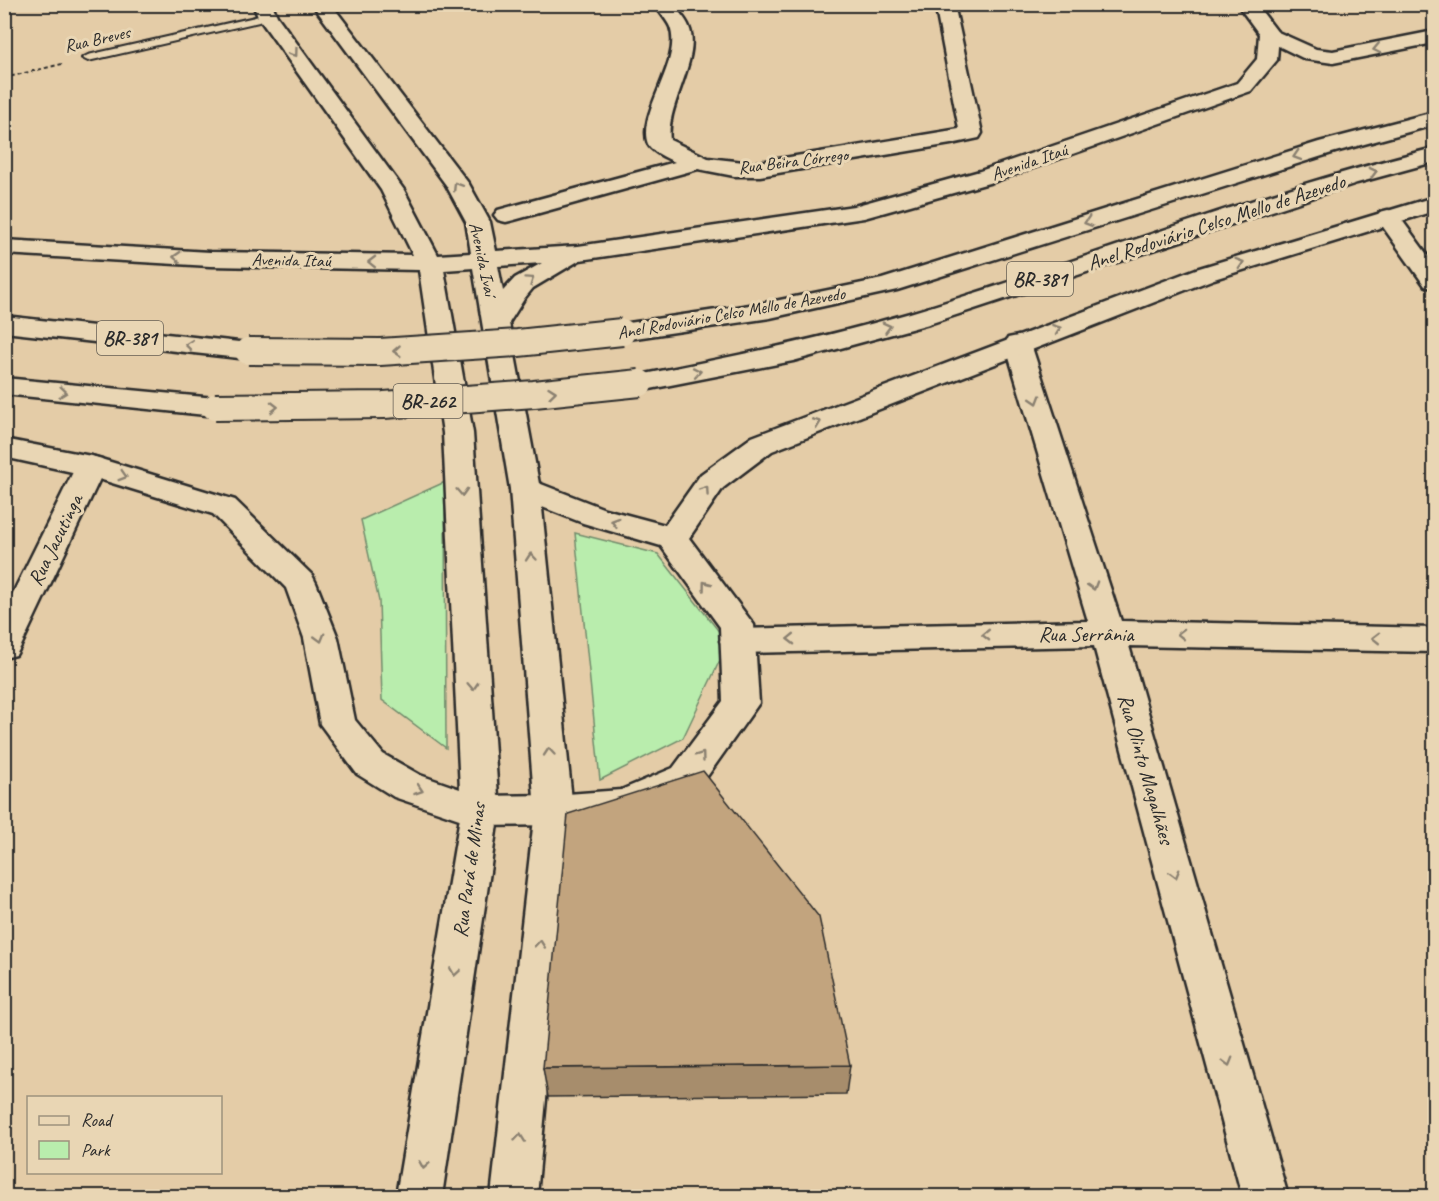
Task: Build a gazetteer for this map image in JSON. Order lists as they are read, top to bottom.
{
  "streets": {
    "main road": [
      "Rua Beira Córrego",
      "Avenida Itaú",
      "Anel Rodoviário Celso Mello de Azevedo",
      "Avenida Ivaí",
      "BR-381",
      "BR-262",
      "Rua Jacutinga",
      "Rua Serrânia",
      "Rua Olinto Magalhães",
      "Rua Pará de Minas"
    ],
    "lane": ["Rua Breves"]
  },
  "crossings": [
    ["Avenida Itaú", "Avenida Ivaí"],
    ["Avenida Itaú", "Rua Pará de Minas"],
    ["Rua Serrânia", "Rua Olinto Magalhães"]
  ],
  "one_way": ["Rua Serrânia", "Rua Olinto Magalhães"],
  "legend": ["Road", "Park"]
}
